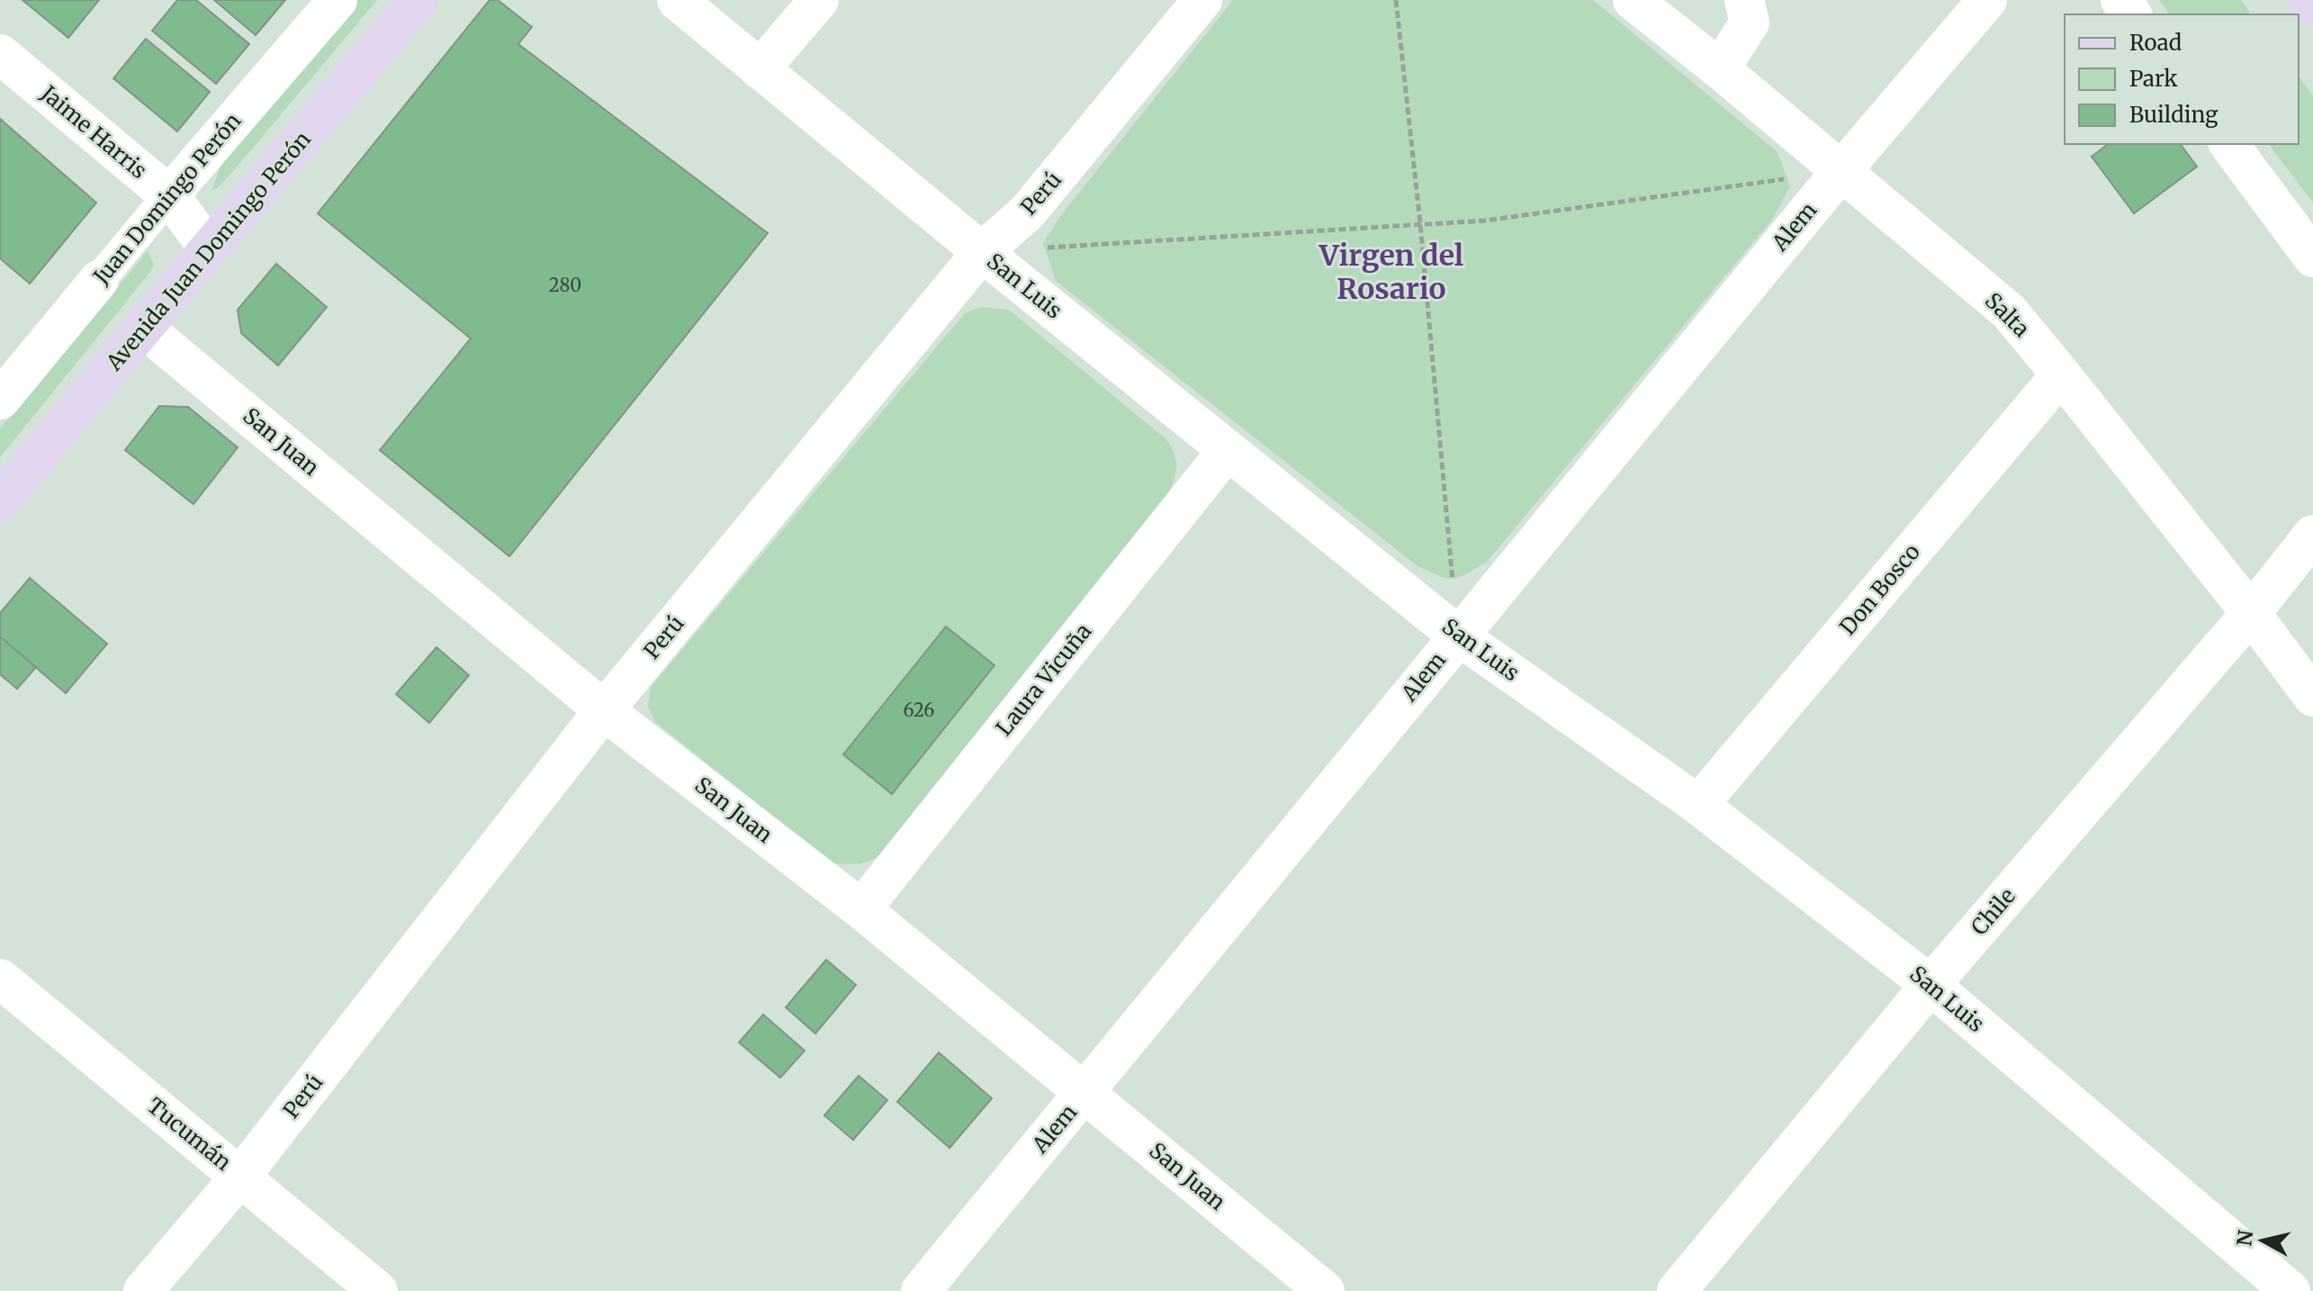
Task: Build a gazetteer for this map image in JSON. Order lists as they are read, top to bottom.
{
  "streets": {
    "main road": ["Avenida Juan Domingo Perón"],
    "street": [
      "Jaime Harris",
      "Perú",
      "Juan Domingo Perón",
      "Alem",
      "San Luis",
      "Salta",
      "San Juan",
      "Don Bosco",
      "Laura Vicuña",
      "Chile",
      "Tucumán"
    ]
  },
  "crossings": [
    ["Jaime Harris", "Juan Domingo Perón"],
    ["Jaime Harris", "Avenida Juan Domingo Perón"],
    ["Perú", "San Luis"],
    ["Perú", "San Juan"],
    ["Perú", "Tucumán"],
    ["Alem", "San Luis"],
    ["Alem", "Salta"],
    ["Alem", "San Juan"],
    ["Avenida Juan Domingo Perón", "San Juan"],
    ["San Luis", "Don Bosco"],
    ["San Luis", "Laura Vicuña"],
    ["San Luis", "Chile"],
    ["Salta", "Don Bosco"],
    ["Salta", "Chile"],
    ["San Juan", "Laura Vicuña"]
  ],
  "districts": ["Virgen del Rosario"],
  "house_numbers": ["280", "626"],
  "legend": ["Road", "Park", "Building"],
  "north": "left"
}
